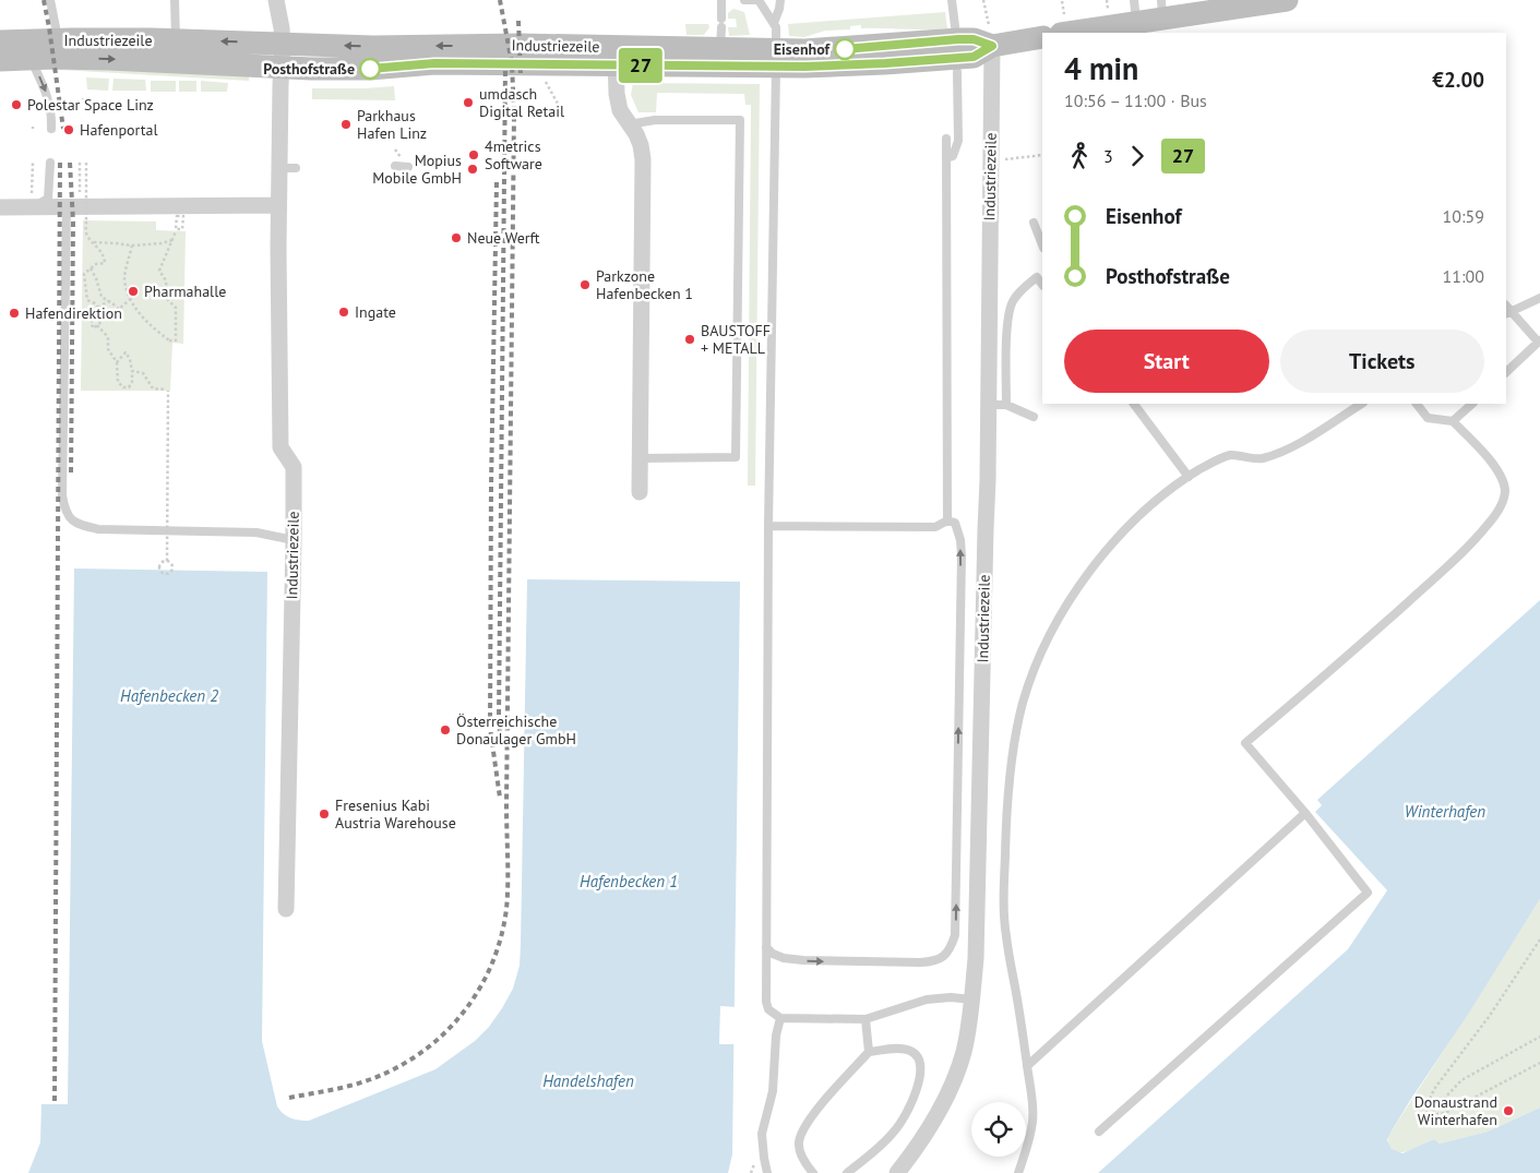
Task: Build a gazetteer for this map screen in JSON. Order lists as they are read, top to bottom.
{
  "streets": {
    "main road": ["Industriezeile"]
  },
  "water": [
    "Hafenbecken 2",
    "Winterhafen",
    "Hafenbecken 1",
    "Handelshafen"
  ],
  "places": [
    "Eisenhof",
    "Posthofstraße",
    "umdasch Digital Retail",
    "Polestar Space Linz",
    "Parkhaus Hafen Linz",
    "Hafenportal",
    "4metrics Software",
    "Mopius Mobile GmbH",
    "Neue Werft",
    "Parkzone Hafenbecken 1",
    "Pharmahalle",
    "Ingate",
    "Hafendirektion",
    "BAUSTOFF + METALL",
    "Österreichische Donaulager GmbH",
    "Fresenius Kabi Austria Warehouse",
    "Donaustrand Winterhafen"
  ],
  "lines": ["bus line 27"],
  "page": {
    "on_map": "27",
    "heading": ["4 min", "10:56 – 11:00 · Bus", "€2.00"],
    "legs": ["3", "27"],
    "list": [
      {
        "name": "Eisenhof",
        "value": "10:59"
      },
      {
        "name": "Posthofstraße",
        "value": "11:00"
      }
    ],
    "buttons": ["Start", "Tickets"]
  }
}
